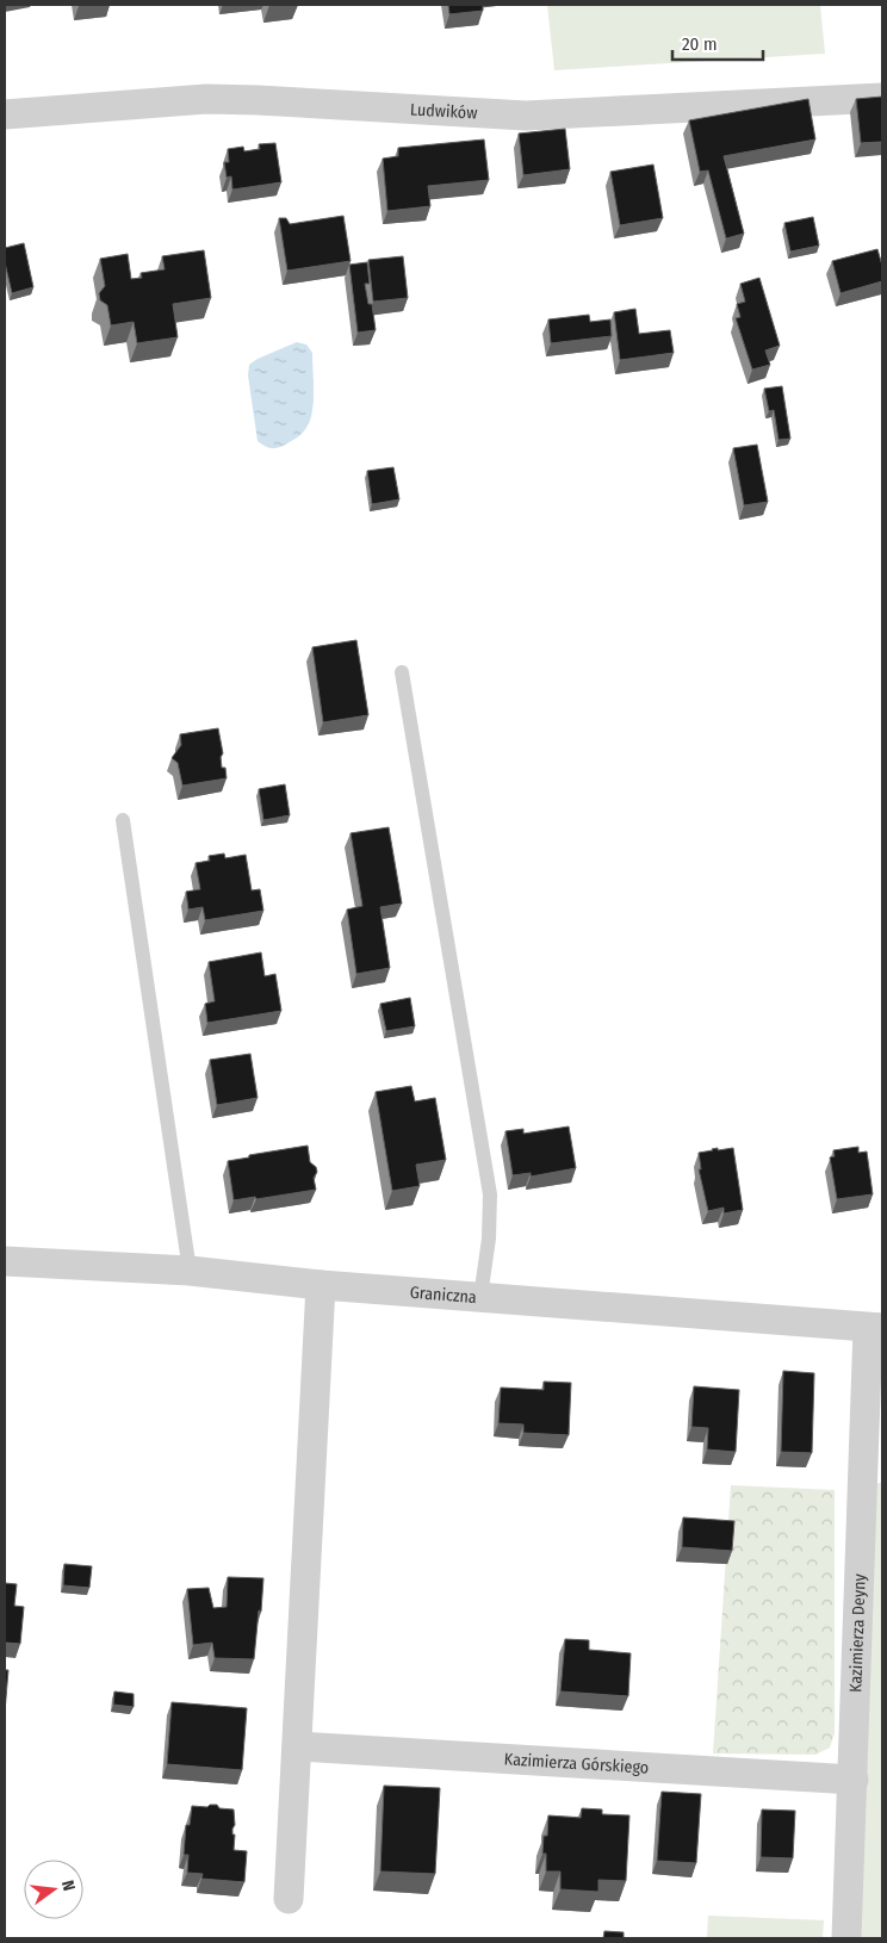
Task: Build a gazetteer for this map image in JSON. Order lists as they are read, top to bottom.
{
  "streets": {
    "street": [
      "Ludwików",
      "Graniczna",
      "Kazimierza Deyny",
      "Kazimierza Górskiego"
    ]
  },
  "crossings": [
    ["Graniczna", "Kazimierza Deyny"],
    ["Kazimierza Deyny", "Kazimierza Górskiego"]
  ],
  "scale_bar": "20 m",
  "north": "right"
}
